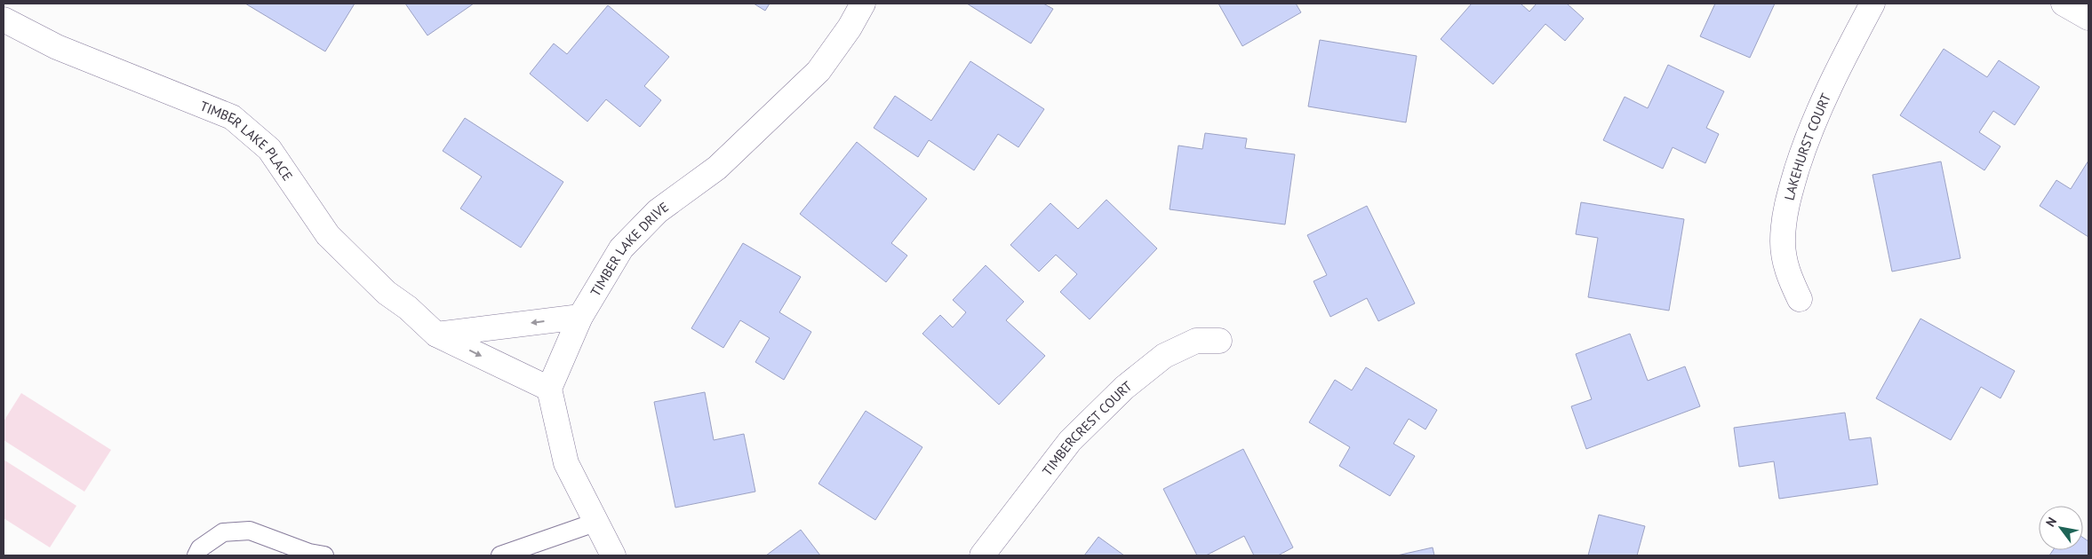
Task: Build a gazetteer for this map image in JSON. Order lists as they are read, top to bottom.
{
  "streets": {
    "street": [
      "TIMBER LAKE PLACE",
      "LAKEHURST COURT",
      "TIMBER LAKE DRIVE",
      "TIMBERCREST COURT"
    ]
  },
  "crossings": [
    ["TIMBER LAKE PLACE", "TIMBER LAKE DRIVE"]
  ],
  "north": "top left"
}
